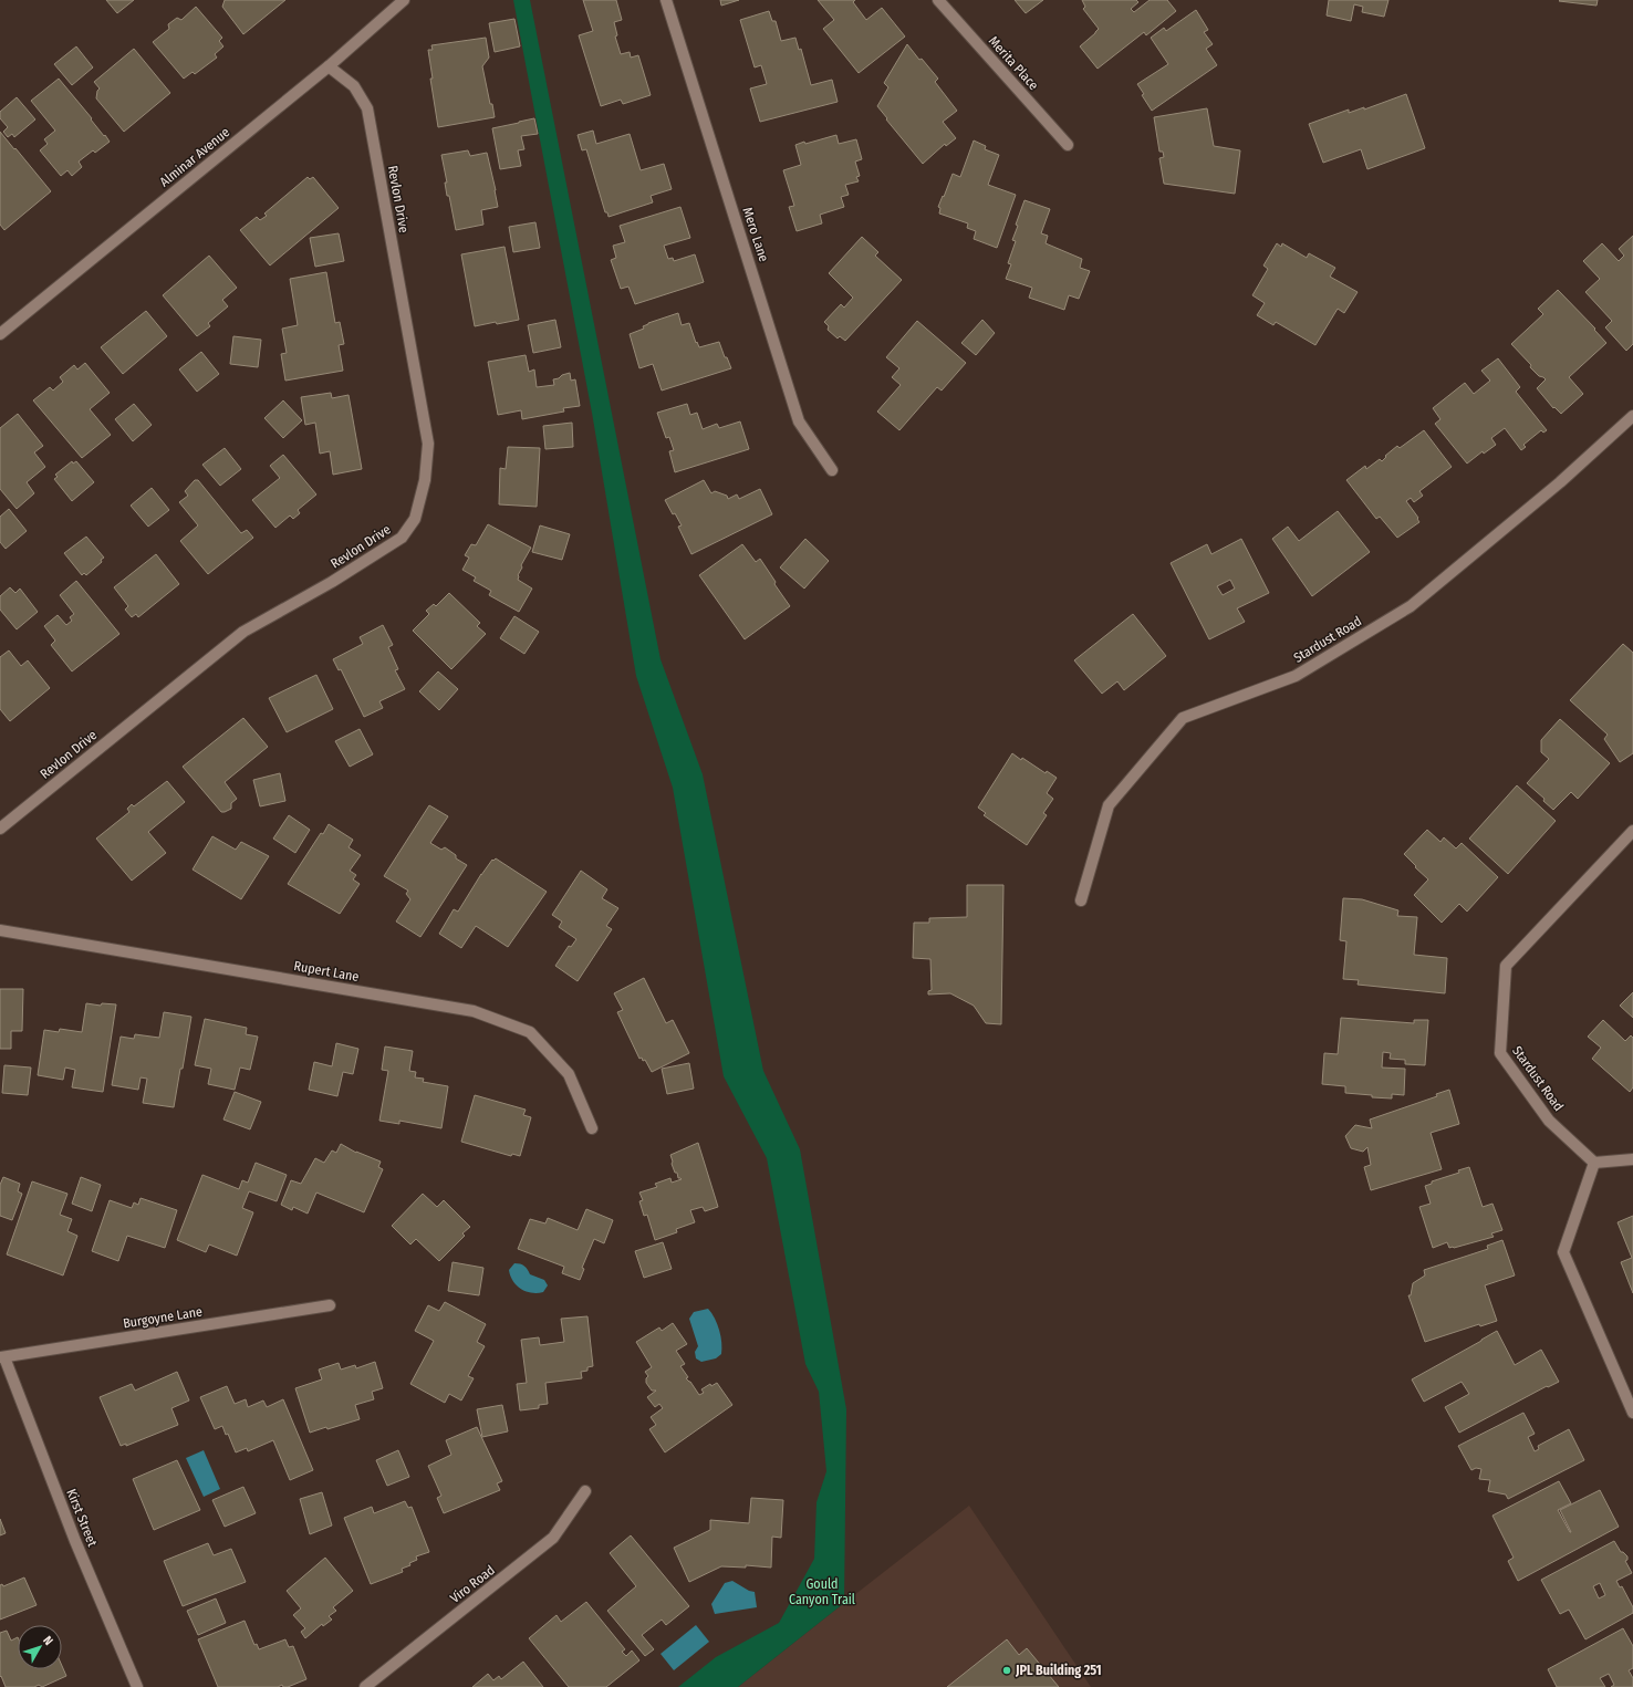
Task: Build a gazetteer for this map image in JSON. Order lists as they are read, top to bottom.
{
  "streets": {
    "street": [
      "Merita Place",
      "Alminar Avenue",
      "Revlon Drive",
      "Mero Lane",
      "Stardust Road",
      "Rupert Lane",
      "Burgoyne Lane",
      "Kirst Street",
      "Viro Road"
    ]
  },
  "crossings": [
    ["Alminar Avenue", "Revlon Drive"],
    ["Burgoyne Lane", "Kirst Street"]
  ],
  "parks": ["Gould Canyon Trail"],
  "places": ["JPL Building 251"],
  "north": "top right"
}
